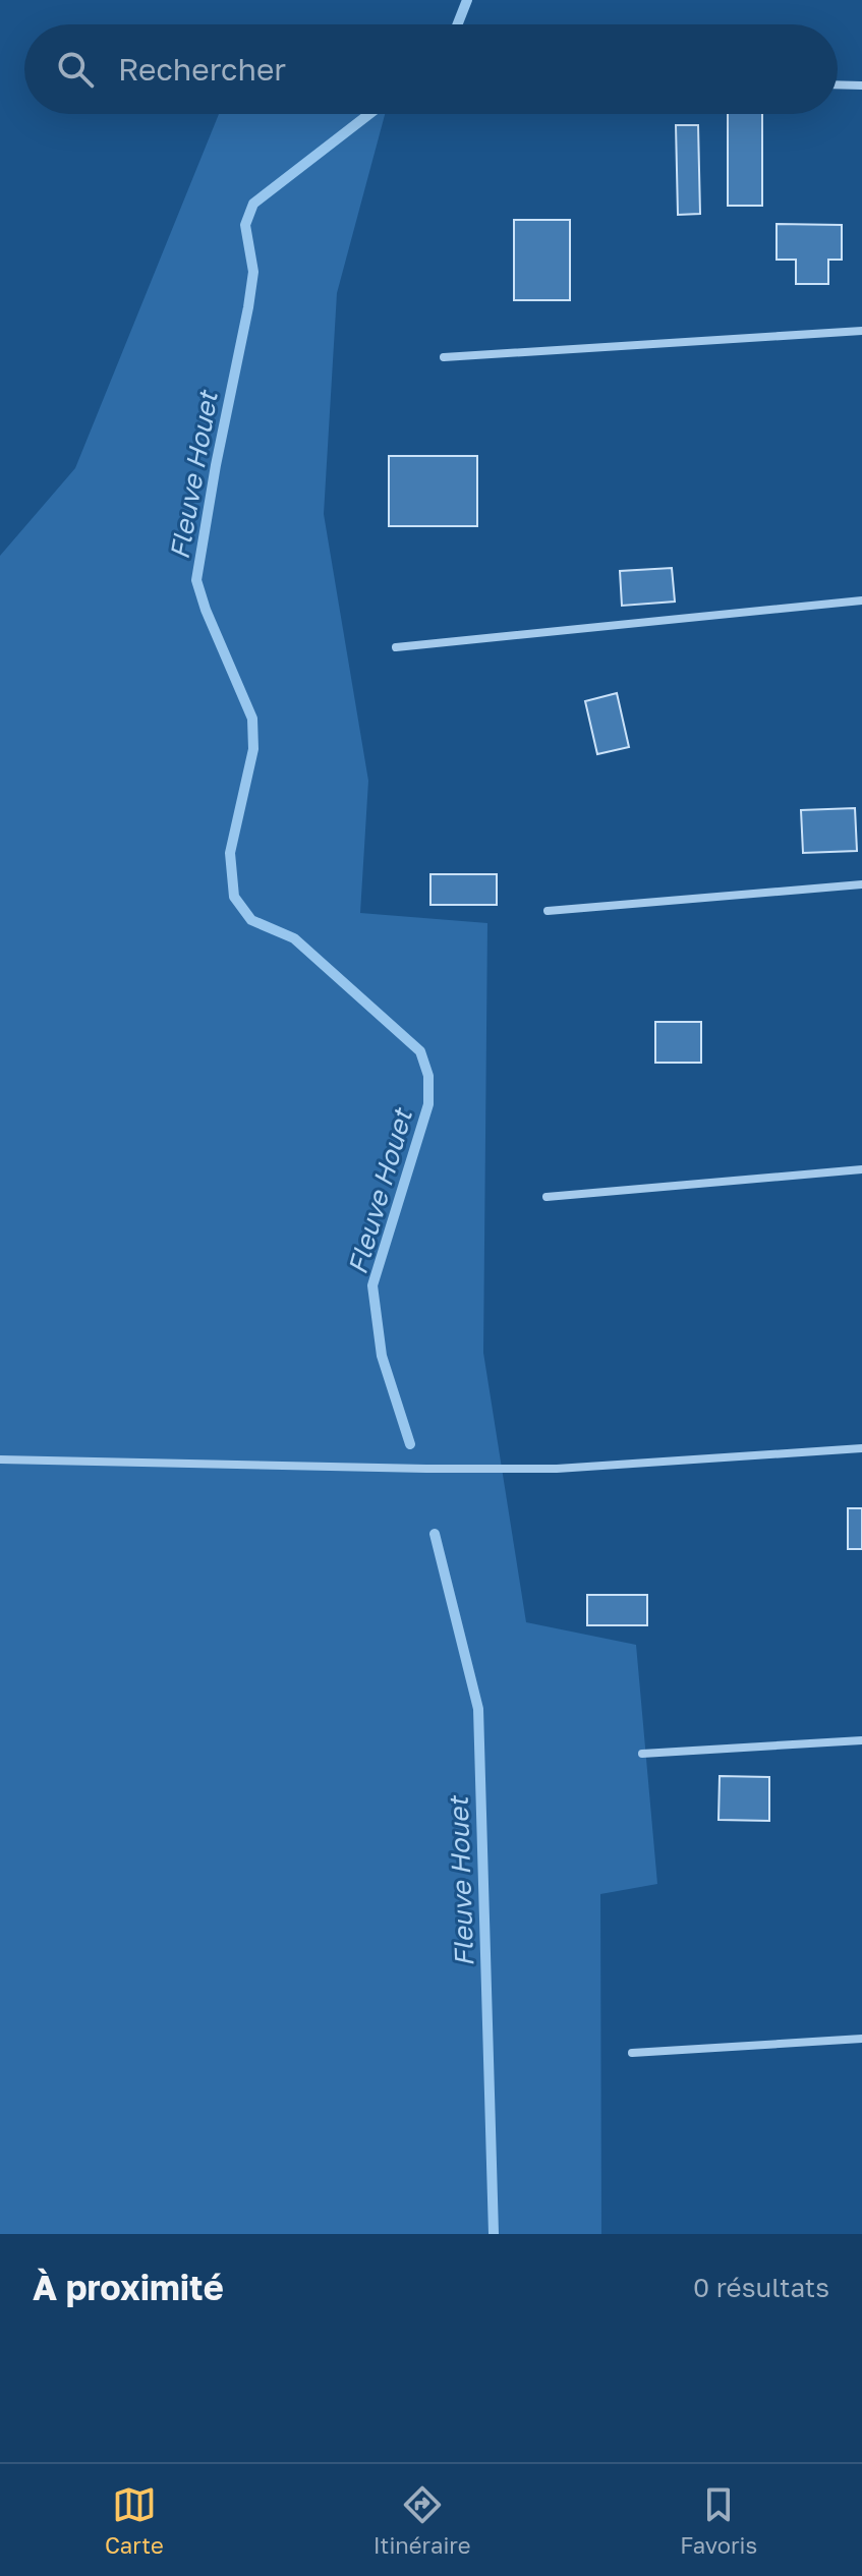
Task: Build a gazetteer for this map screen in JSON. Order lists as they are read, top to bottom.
{
  "water": ["Fleuve Houet"],
  "page": {
    "search": "Rechercher",
    "heading": ["À proximité", "0 résultats"],
    "nav": ["Carte", "Itinéraire", "Favoris"]
  }
}
